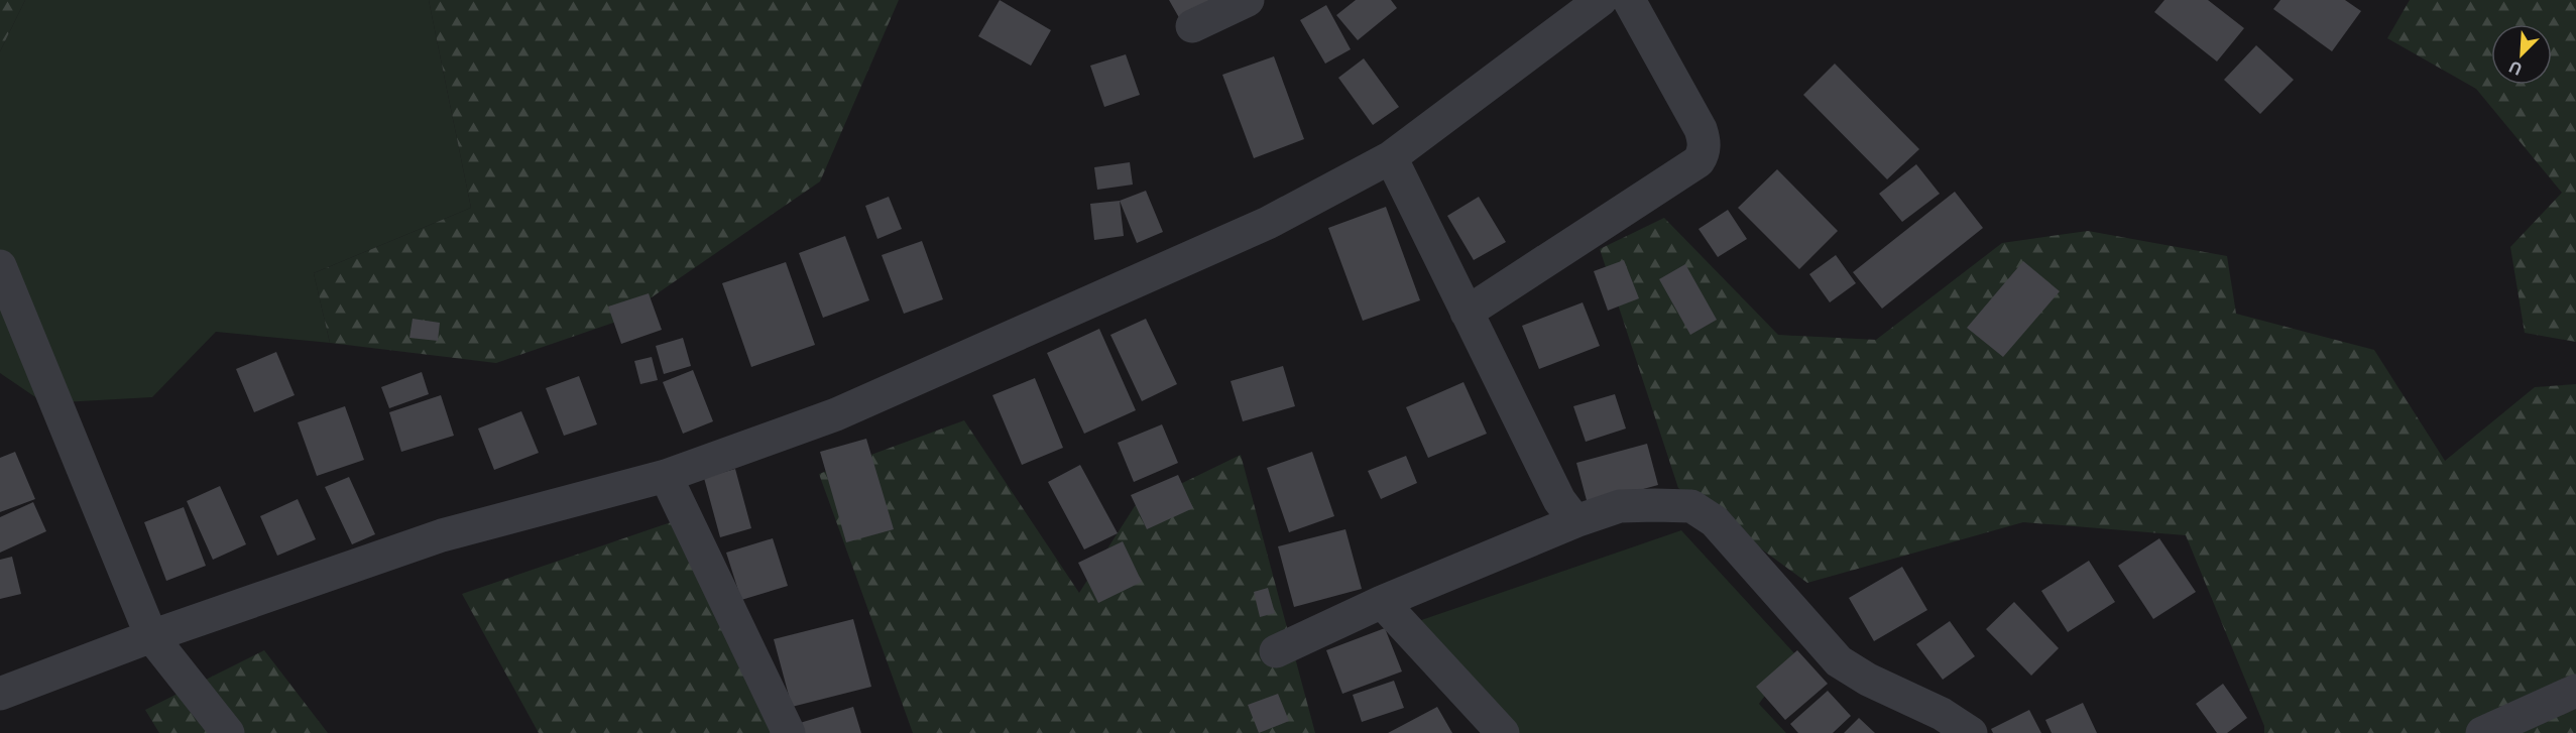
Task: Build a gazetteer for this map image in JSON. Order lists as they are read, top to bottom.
{
  "north": "bottom left"
}
